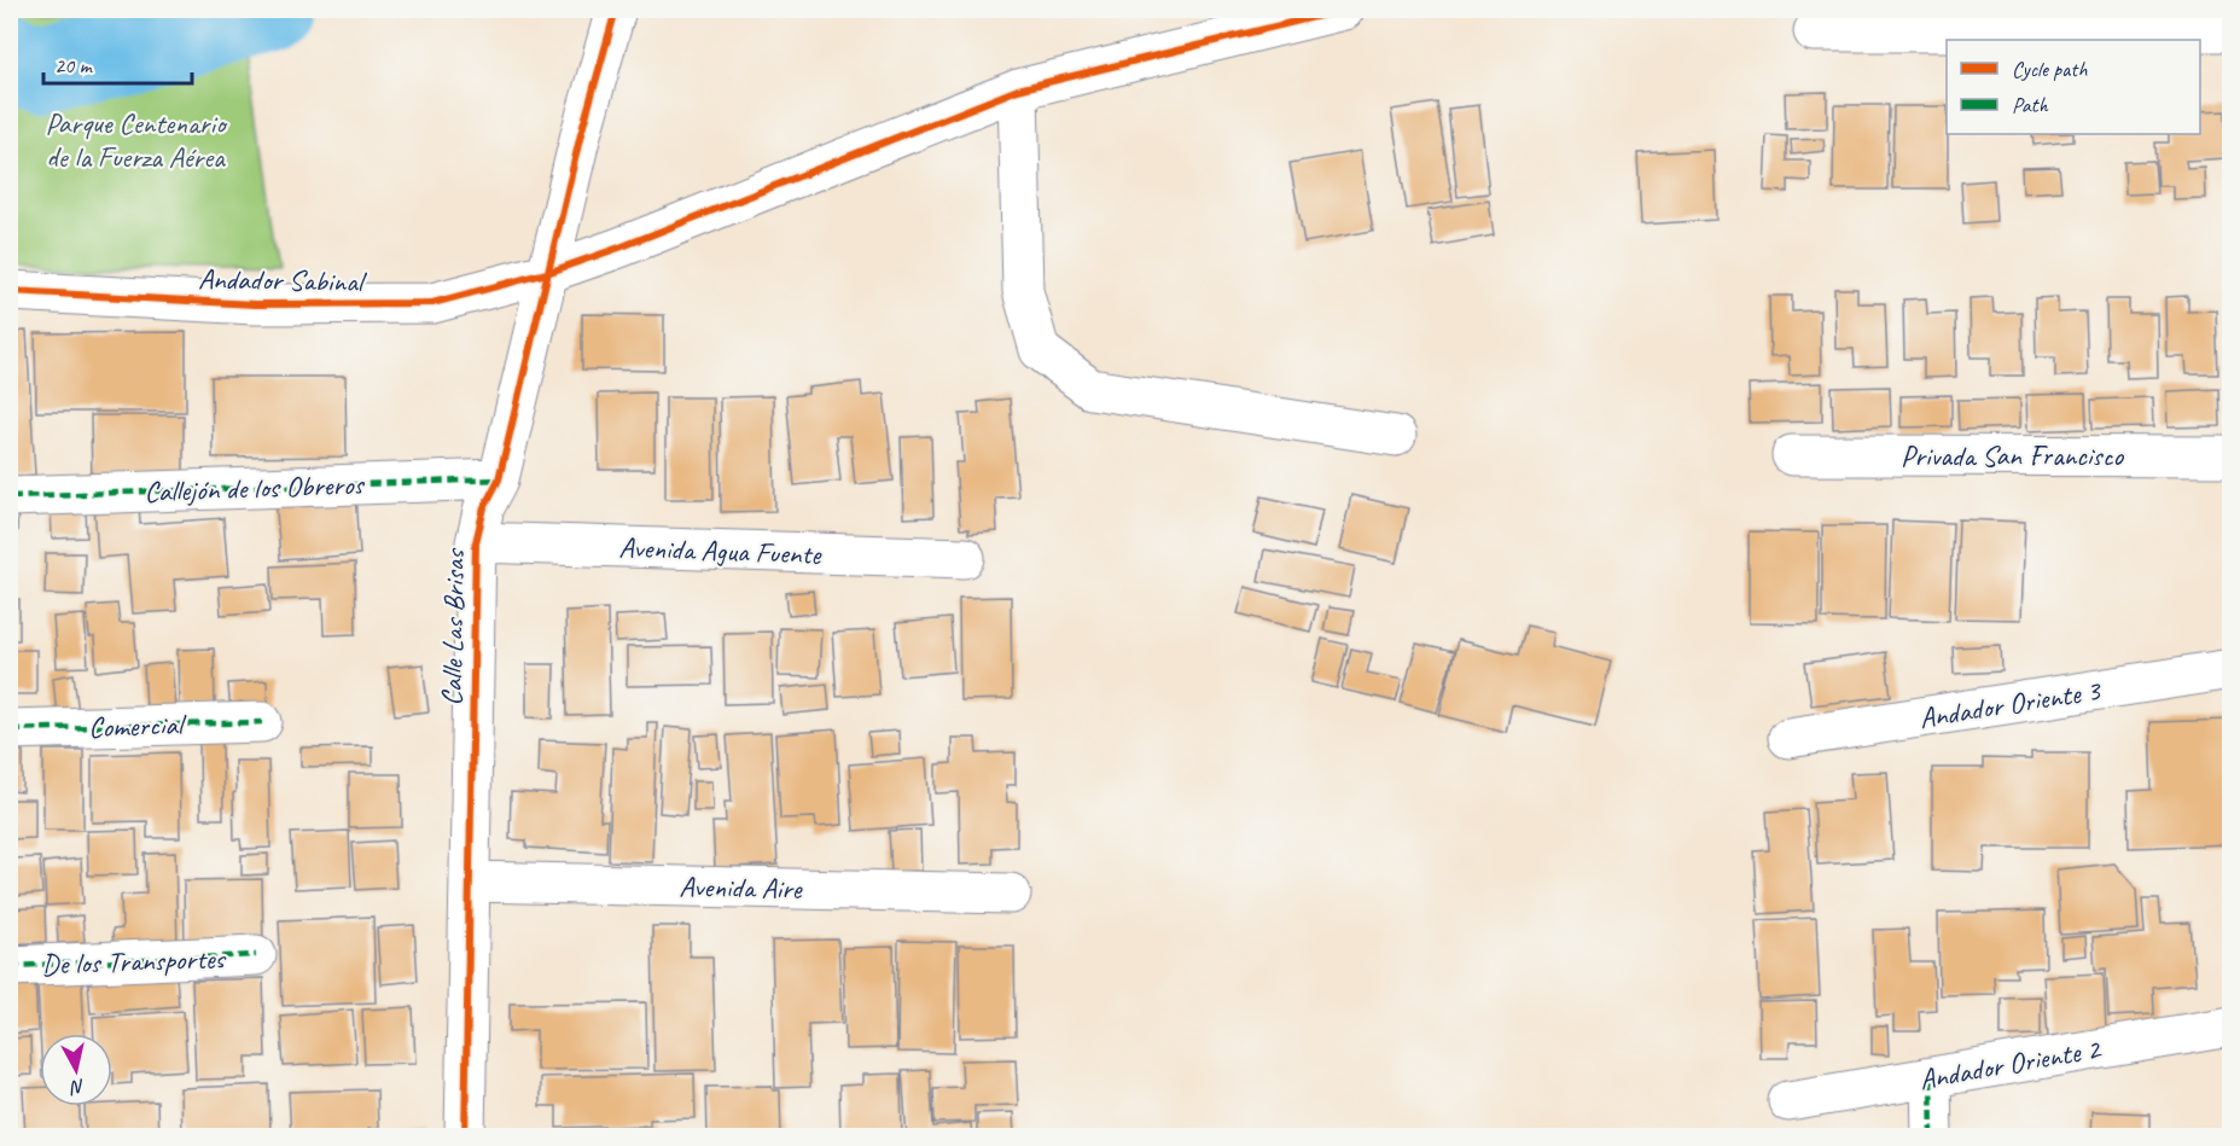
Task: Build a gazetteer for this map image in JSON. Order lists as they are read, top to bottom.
{
  "streets": {
    "street": [
      "Andador Sabinal",
      "Privada San Francisco",
      "Callejón de los Obreros",
      "Avenida Agua Fuente",
      "Calle Las Brisas",
      "Andador Oriente 3",
      "Comercial",
      "Avenida Aire",
      "De los Transportes",
      "Andador Oriente 2"
    ]
  },
  "crossings": [
    ["Andador Sabinal", "Calle Las Brisas"],
    ["Callejón de los Obreros", "Calle Las Brisas"],
    ["Avenida Agua Fuente", "Calle Las Brisas"],
    ["Calle Las Brisas", "Avenida Aire"]
  ],
  "parks": ["Parque Centenario de la Fuerza Aérea"],
  "legend": ["Cycle path", "Path"],
  "scale_bar": "20 m",
  "north": "bottom"
}
